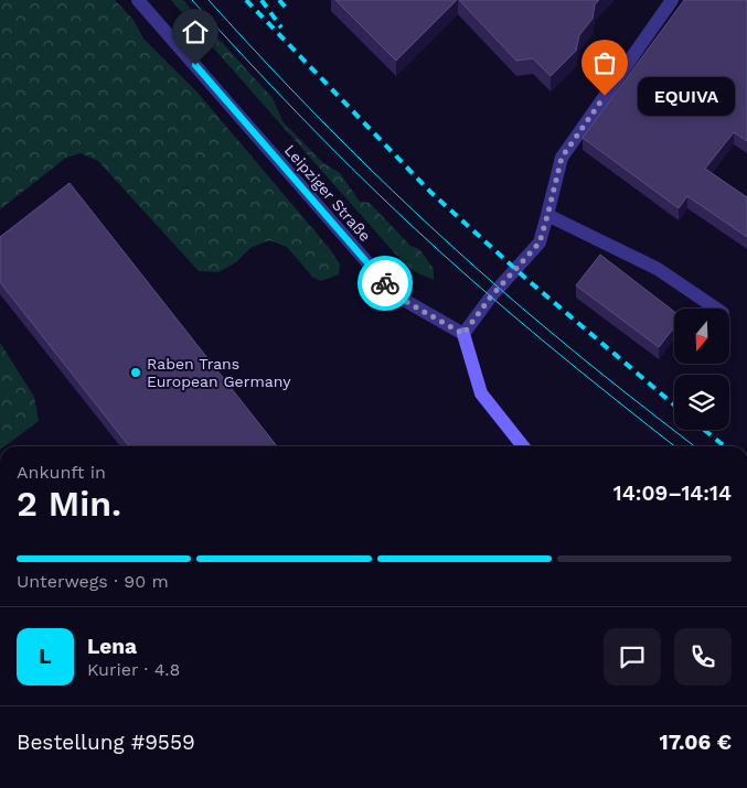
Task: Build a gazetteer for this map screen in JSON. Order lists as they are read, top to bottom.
{
  "streets": {
    "street": ["Leipziger Straße"]
  },
  "places": ["EQUIVA", "Raben Trans European Germany"],
  "north": "bottom",
  "page": {
    "bubble": "EQUIVA",
    "heading": ["2 Min.", "Ankunft in", "14:09–14:14"],
    "panel": [
      "Lena",
      "Kurier · 4.8",
      "Bestellung #9559",
      "17.06 €"
    ],
    "bar": "Unterwegs · 90 m",
    "round": "L"
  }
}
